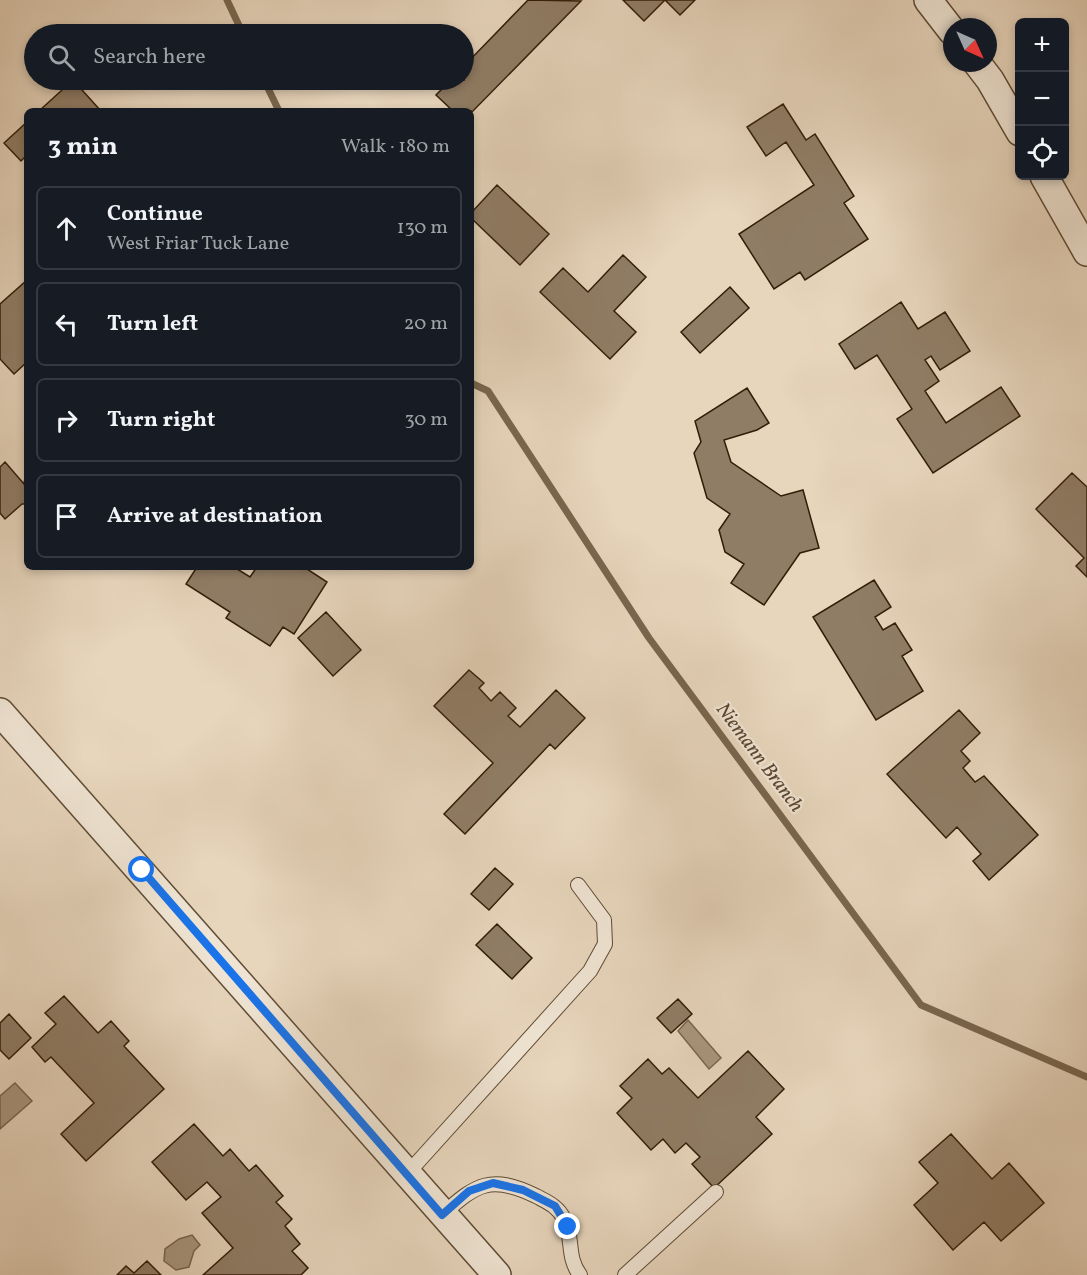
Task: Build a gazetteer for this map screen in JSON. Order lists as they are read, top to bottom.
{
  "water": ["Niemann Branch"],
  "north": "bottom right",
  "page": {
    "map_buttons": ["+", "−"],
    "search": "Search here",
    "heading": ["3 min", "Walk · 180 m"],
    "list": [
      ["Continue", "West Friar Tuck Lane", "130 m"],
      ["Turn left", "20 m"],
      ["Turn right", "30 m"],
      "Arrive at destination"
    ]
  }
}
